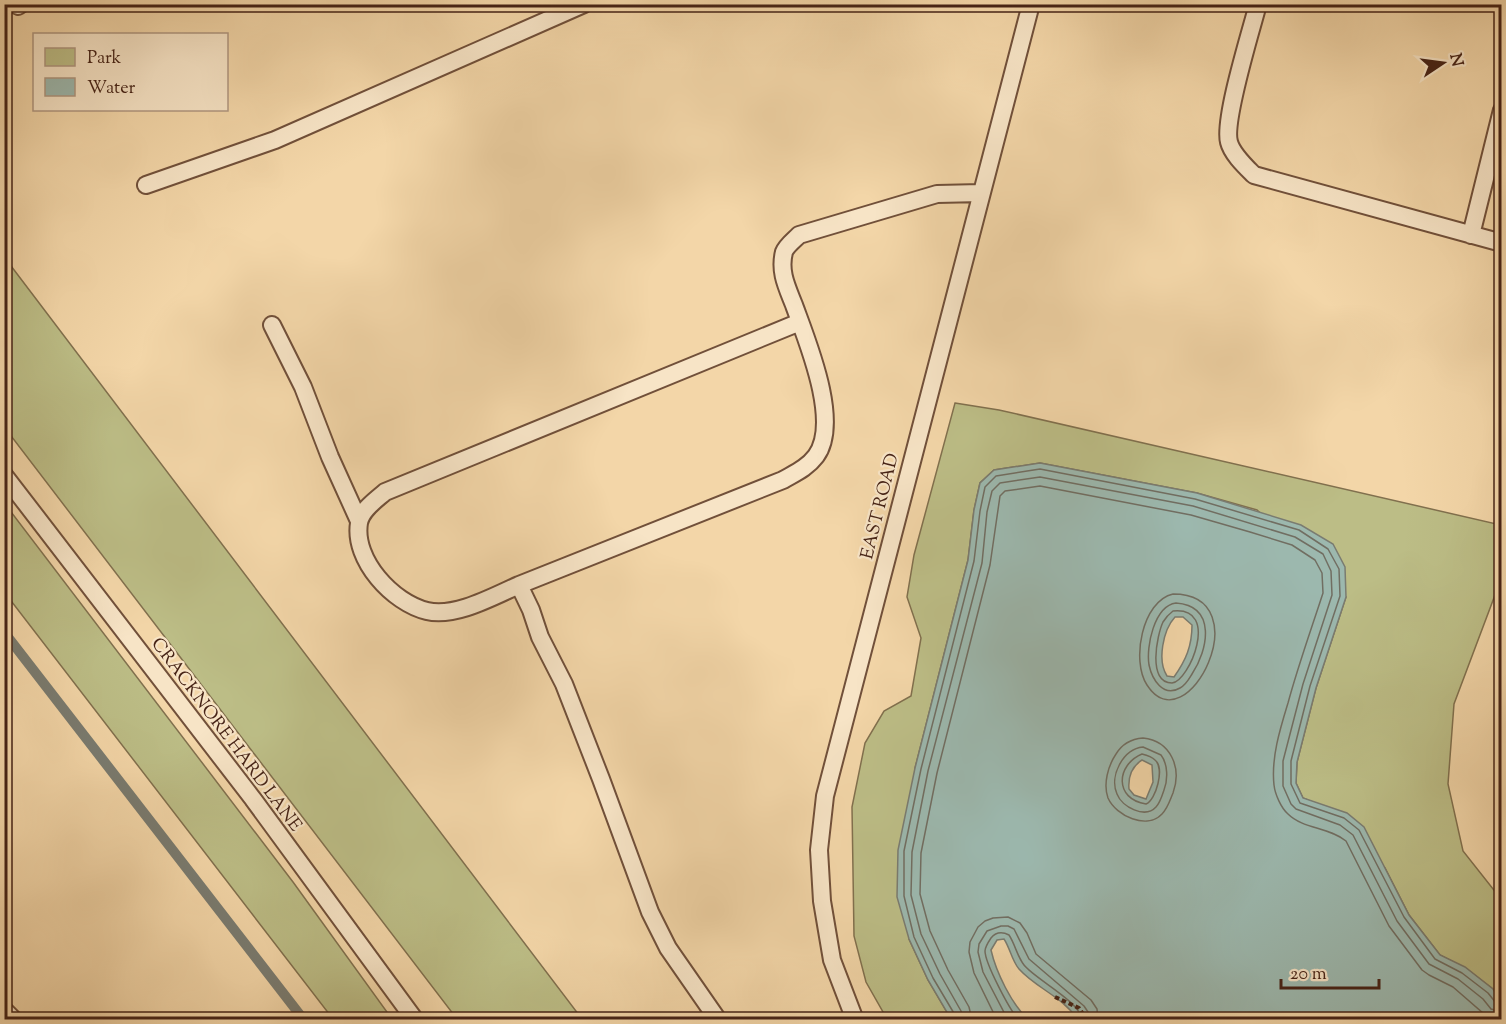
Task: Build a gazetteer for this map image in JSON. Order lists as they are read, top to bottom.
{
  "streets": {
    "lane": ["EAST ROAD", "CRACKNORE HARD LANE"]
  },
  "legend": ["Park", "Water"],
  "scale_bar": "20 m",
  "north": "right"
}
